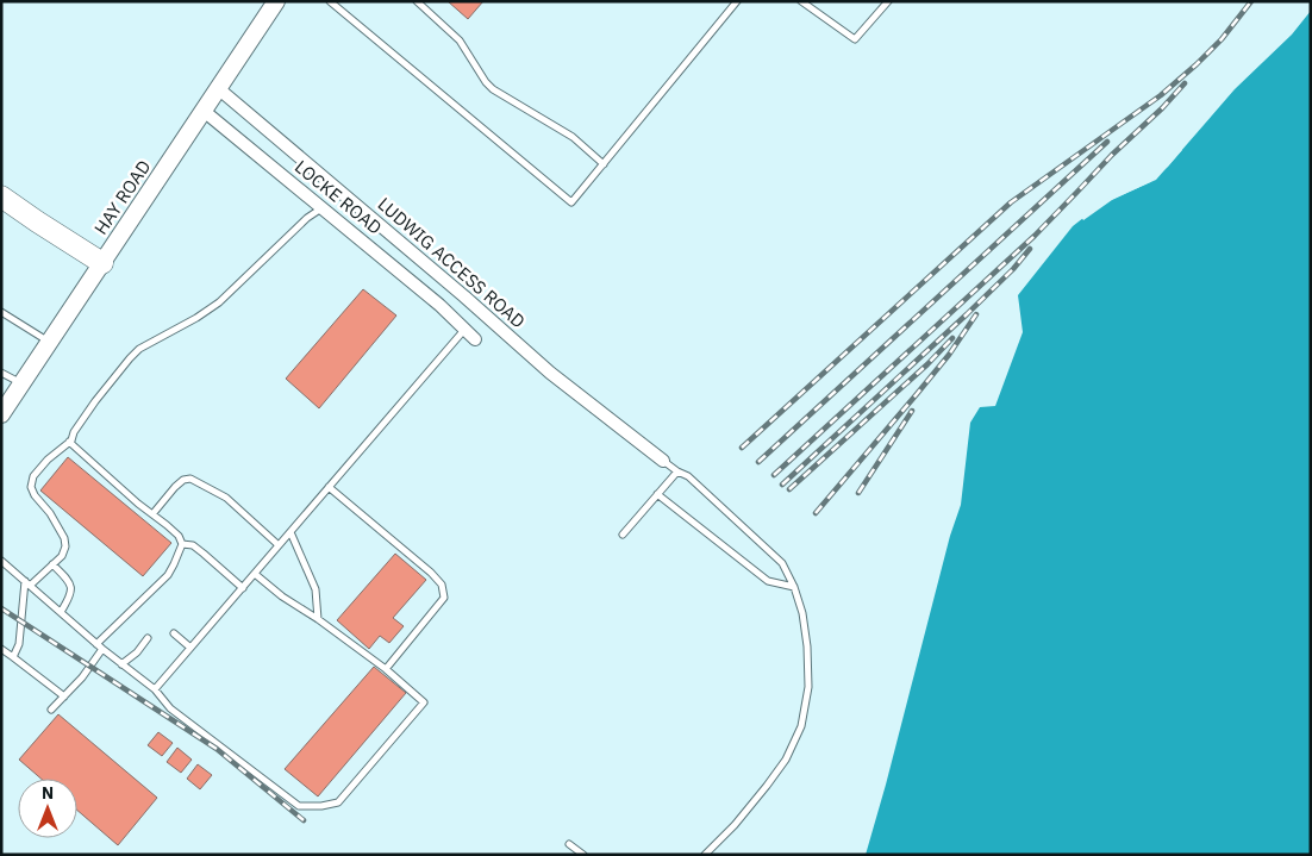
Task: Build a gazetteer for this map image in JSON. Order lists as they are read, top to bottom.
{
  "streets": {
    "main road": ["HAY ROAD"],
    "street": ["LOCKE ROAD", "LUDWIG ACCESS ROAD"]
  },
  "crossings": [
    ["HAY ROAD", "LOCKE ROAD"],
    ["HAY ROAD", "LUDWIG ACCESS ROAD"]
  ],
  "north": "top"
}
